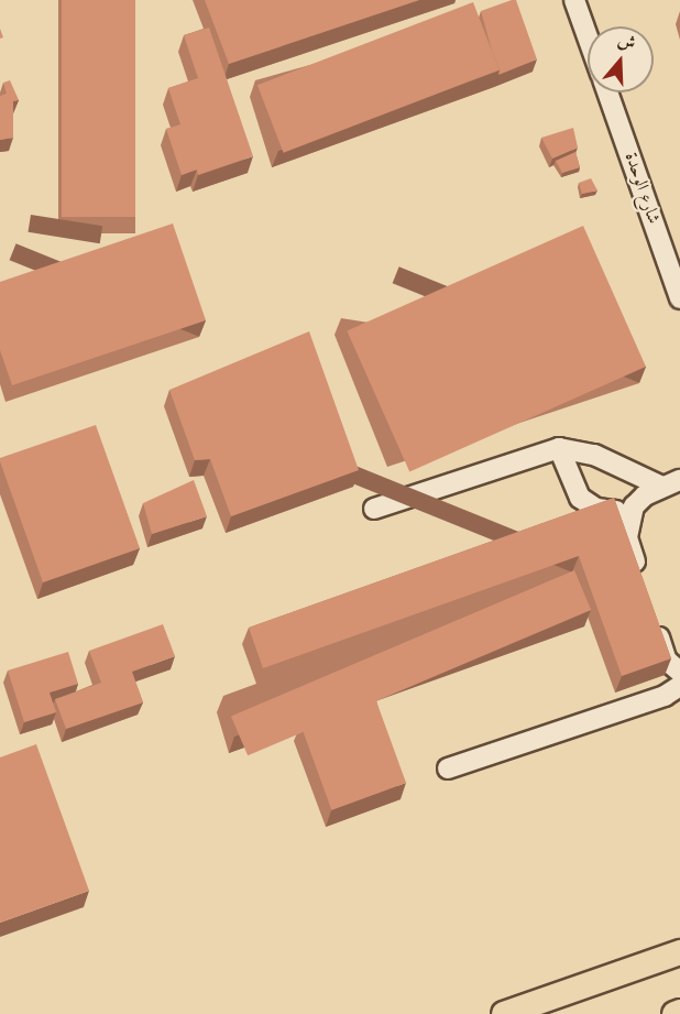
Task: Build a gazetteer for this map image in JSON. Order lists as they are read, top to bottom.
{
  "streets": {
    "lane": ["شارع الوحدة"]
  },
  "north": "top"
}
